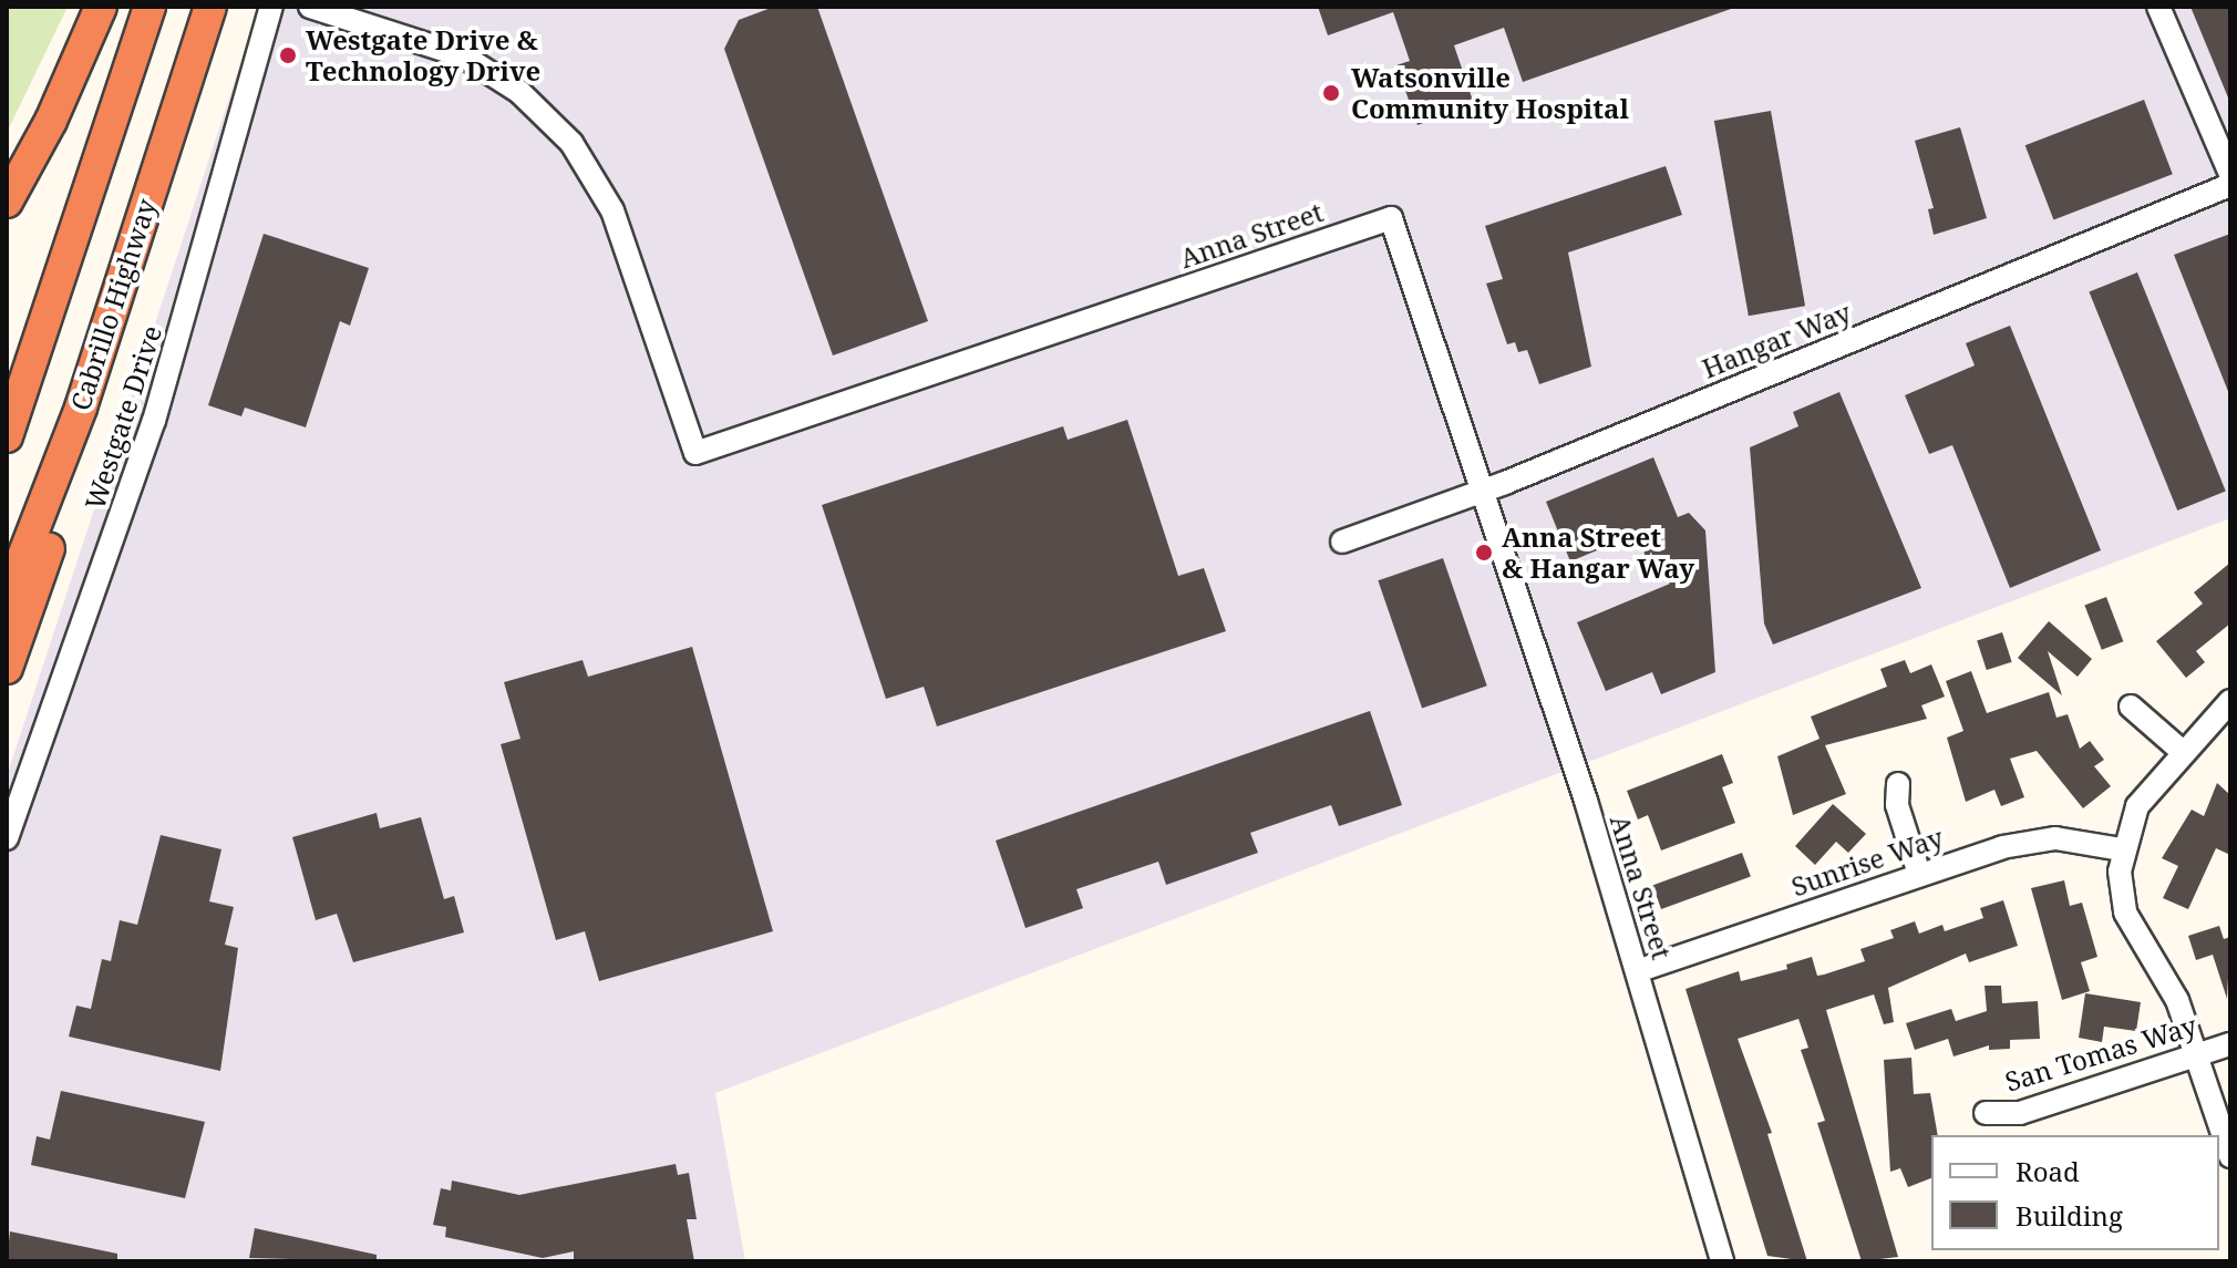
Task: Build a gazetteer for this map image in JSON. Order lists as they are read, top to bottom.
{
  "streets": {
    "highway": ["Cabrillo Highway"],
    "street": [
      "Anna Street",
      "Hangar Way",
      "Westgate Drive",
      "Sunrise Way",
      "San Tomas Way"
    ]
  },
  "crossings": [
    ["Anna Street", "Hangar Way"],
    ["Anna Street", "Sunrise Way"]
  ],
  "places": ["Westgate Drive & Technology Drive", "Watsonville Community Hospital", "Anna Street & Hangar Way"],
  "legend": ["Road", "Building"]
}
